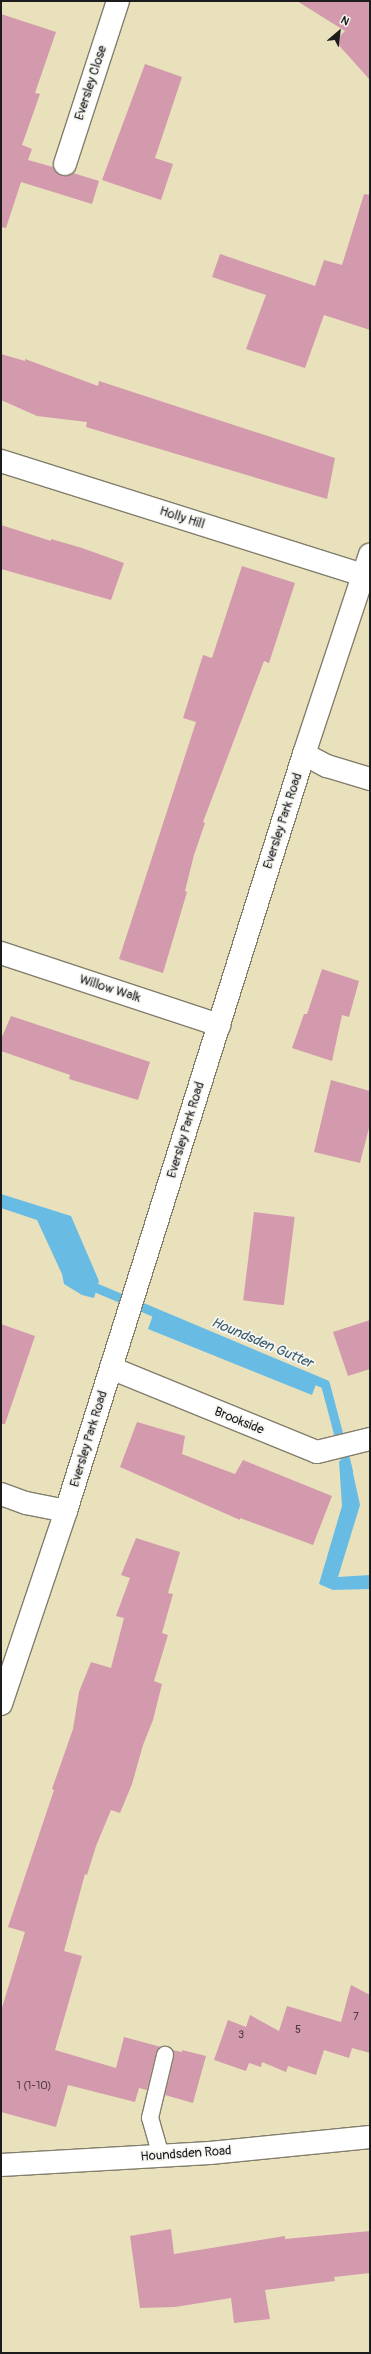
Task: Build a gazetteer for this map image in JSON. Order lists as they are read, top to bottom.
{
  "streets": {
    "street": [
      "Eversley Close",
      "Holly Hill",
      "Eversley Park Road",
      "Willow Walk",
      "Brookside",
      "Houndsden Road"
    ]
  },
  "crossings": [
    ["Holly Hill", "Eversley Park Road"],
    ["Eversley Park Road", "Willow Walk"],
    ["Eversley Park Road", "Brookside"]
  ],
  "water": ["Houndsden Gutter"],
  "house_numbers": [
    "7",
    "5",
    "3",
    "1 (1-10)"
  ],
  "north": "top right"
}
